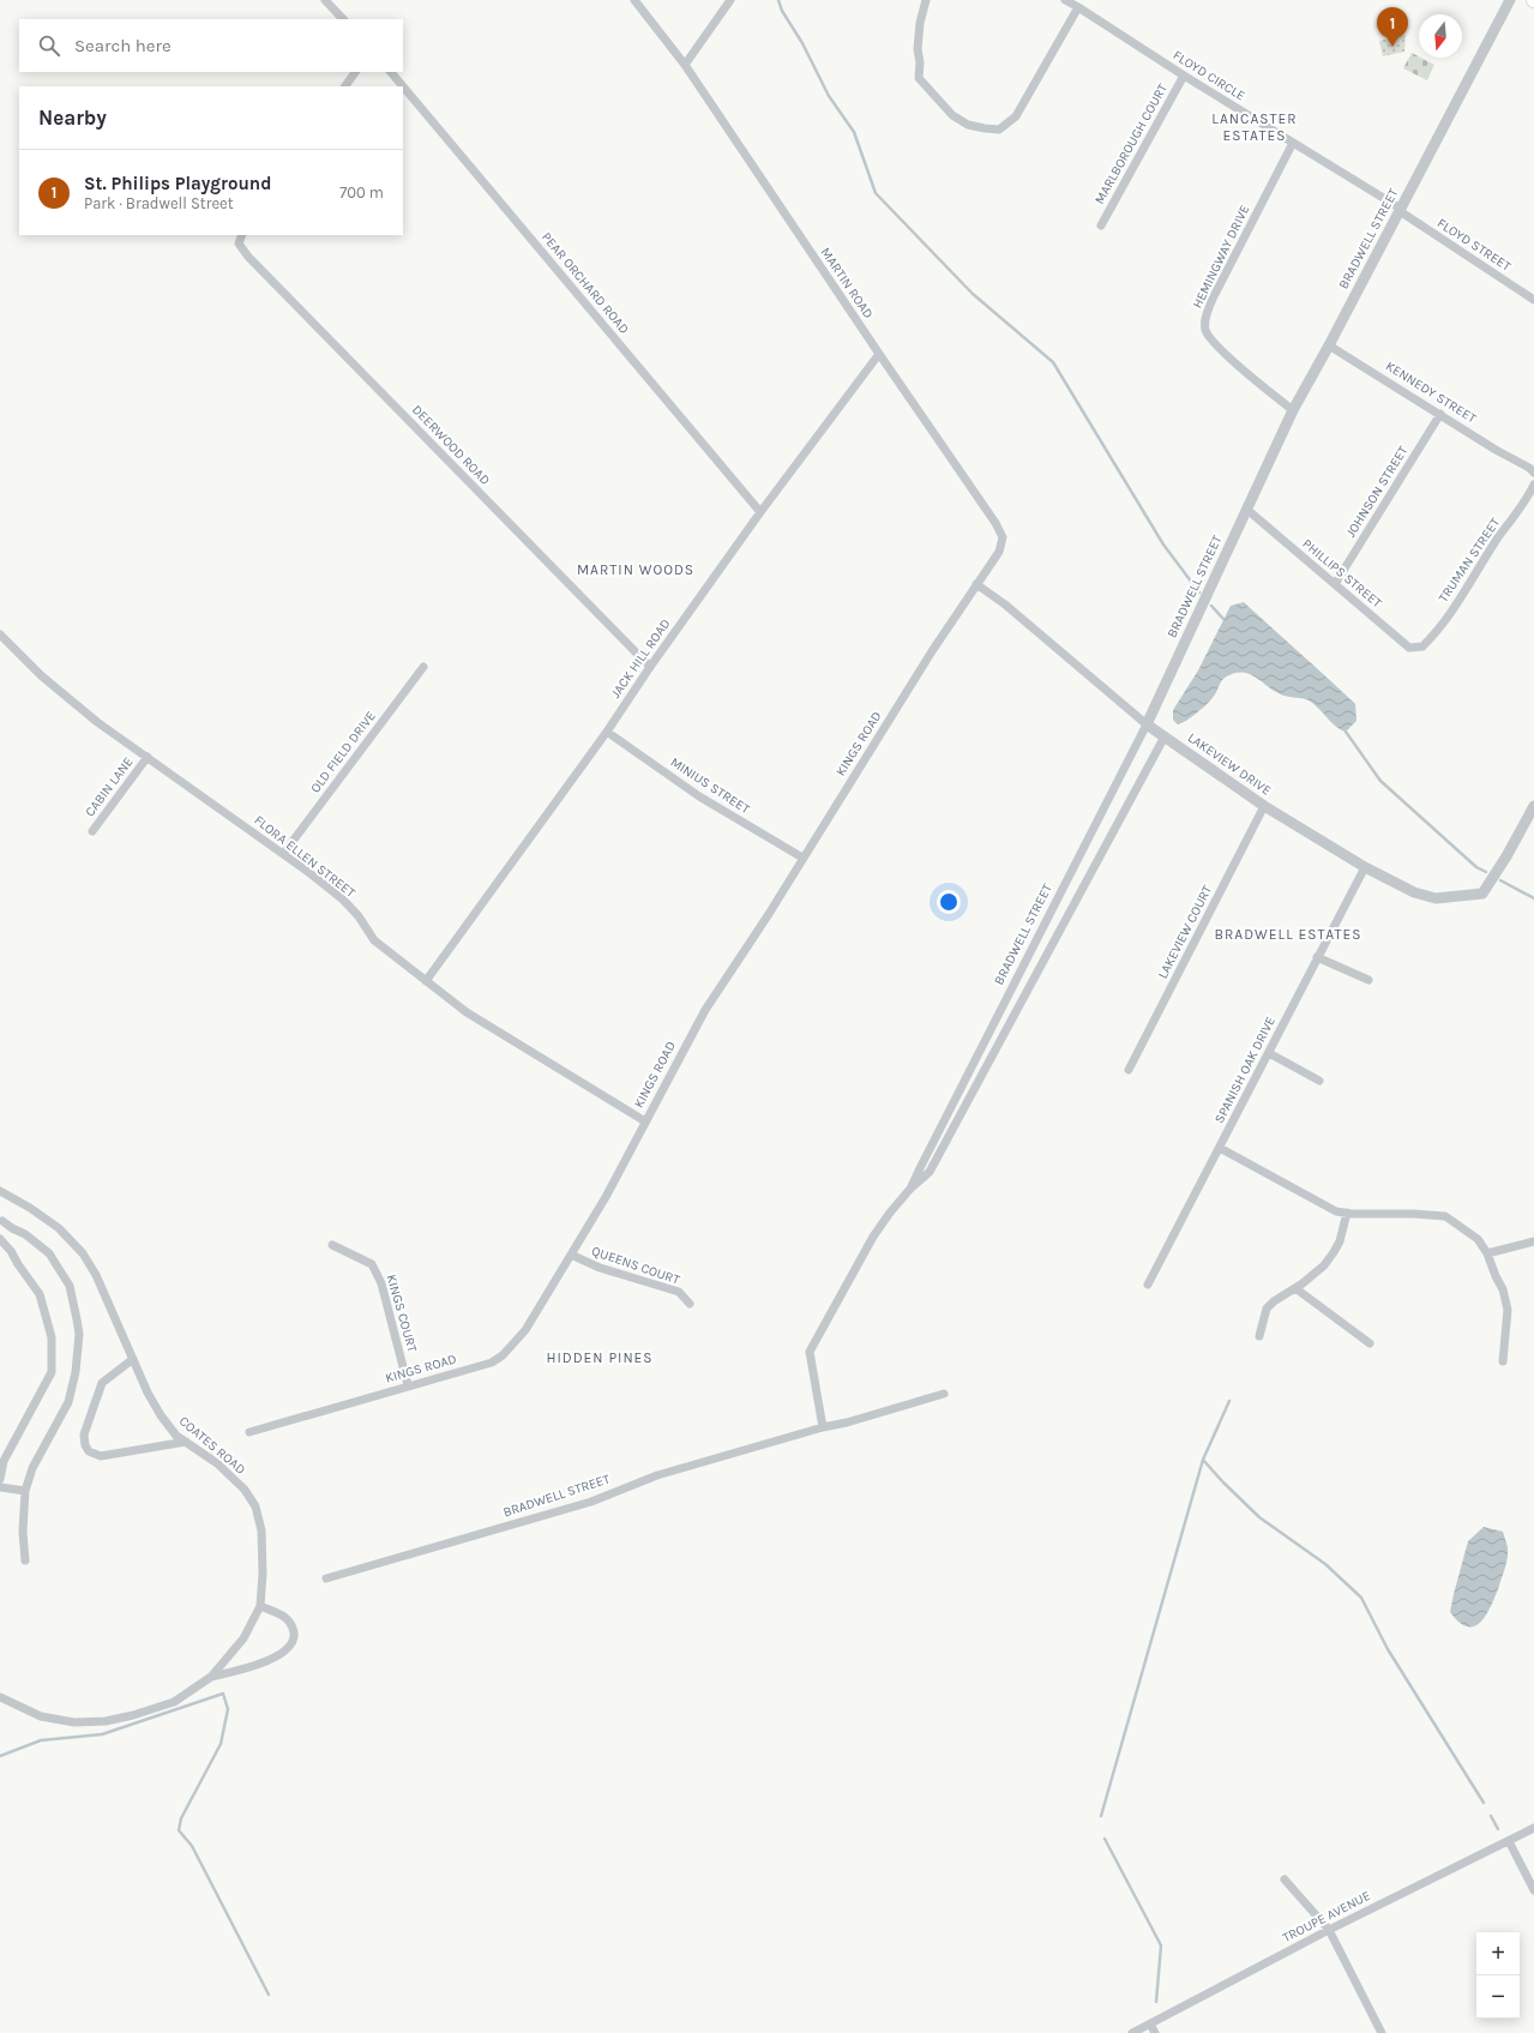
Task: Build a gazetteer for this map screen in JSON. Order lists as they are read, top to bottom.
{
  "streets": {
    "street": [
      "FLOYD CIRCLE",
      "MARLBOROUGH COURT",
      "BRADWELL STREET",
      "FLOYD STREET",
      "HEMINGWAY DRIVE",
      "PEAR ORCHARD ROAD",
      "MARTIN ROAD",
      "KENNEDY STREET",
      "DEERWOOD ROAD",
      "JOHNSON STREET",
      "TRUMAN STREET",
      "PHILLIPS STREET",
      "JACK HILL ROAD",
      "KINGS ROAD",
      "OLD FIELD DRIVE",
      "LAKEVIEW DRIVE",
      "MINIUS STREET",
      "CABIN LANE",
      "FLORA ELLEN STREET",
      "LAKEVIEW COURT",
      "SPANISH OAK DRIVE",
      "QUEENS COURT",
      "KINGS COURT",
      "COATES ROAD",
      "TROUPE AVENUE"
    ]
  },
  "crossings": [
    ["FLOYD CIRCLE", "MARLBOROUGH COURT"],
    ["FLOYD CIRCLE", "BRADWELL STREET"],
    ["FLOYD CIRCLE", "FLOYD STREET"],
    ["FLOYD CIRCLE", "HEMINGWAY DRIVE"],
    ["BRADWELL STREET", "FLOYD STREET"],
    ["BRADWELL STREET", "HEMINGWAY DRIVE"],
    ["BRADWELL STREET", "KENNEDY STREET"],
    ["BRADWELL STREET", "PHILLIPS STREET"],
    ["BRADWELL STREET", "LAKEVIEW DRIVE"],
    ["PEAR ORCHARD ROAD", "JACK HILL ROAD"],
    ["MARTIN ROAD", "JACK HILL ROAD"],
    ["MARTIN ROAD", "KINGS ROAD"],
    ["MARTIN ROAD", "LAKEVIEW DRIVE"],
    ["KENNEDY STREET", "JOHNSON STREET"],
    ["DEERWOOD ROAD", "JACK HILL ROAD"],
    ["JOHNSON STREET", "PHILLIPS STREET"],
    ["TRUMAN STREET", "PHILLIPS STREET"],
    ["JACK HILL ROAD", "MINIUS STREET"],
    ["JACK HILL ROAD", "FLORA ELLEN STREET"],
    ["KINGS ROAD", "LAKEVIEW DRIVE"],
    ["KINGS ROAD", "MINIUS STREET"],
    ["KINGS ROAD", "FLORA ELLEN STREET"],
    ["KINGS ROAD", "QUEENS COURT"],
    ["KINGS ROAD", "KINGS COURT"],
    ["OLD FIELD DRIVE", "FLORA ELLEN STREET"],
    ["LAKEVIEW DRIVE", "LAKEVIEW COURT"],
    ["LAKEVIEW DRIVE", "SPANISH OAK DRIVE"],
    ["CABIN LANE", "FLORA ELLEN STREET"]
  ],
  "districts": [
    "LANCASTER ESTATES",
    "MARTIN WOODS",
    "BRADWELL ESTATES",
    "HIDDEN PINES"
  ],
  "north": "bottom",
  "page": {
    "pins": "1",
    "search": "Search here",
    "heading": "Nearby",
    "list": [
      {
        "mark": "1",
        "name": "St. Philips Playground",
        "note": "Park · Bradwell Street",
        "value": "700 m"
      }
    ],
    "map_buttons": ["+", "−"]
  }
}
